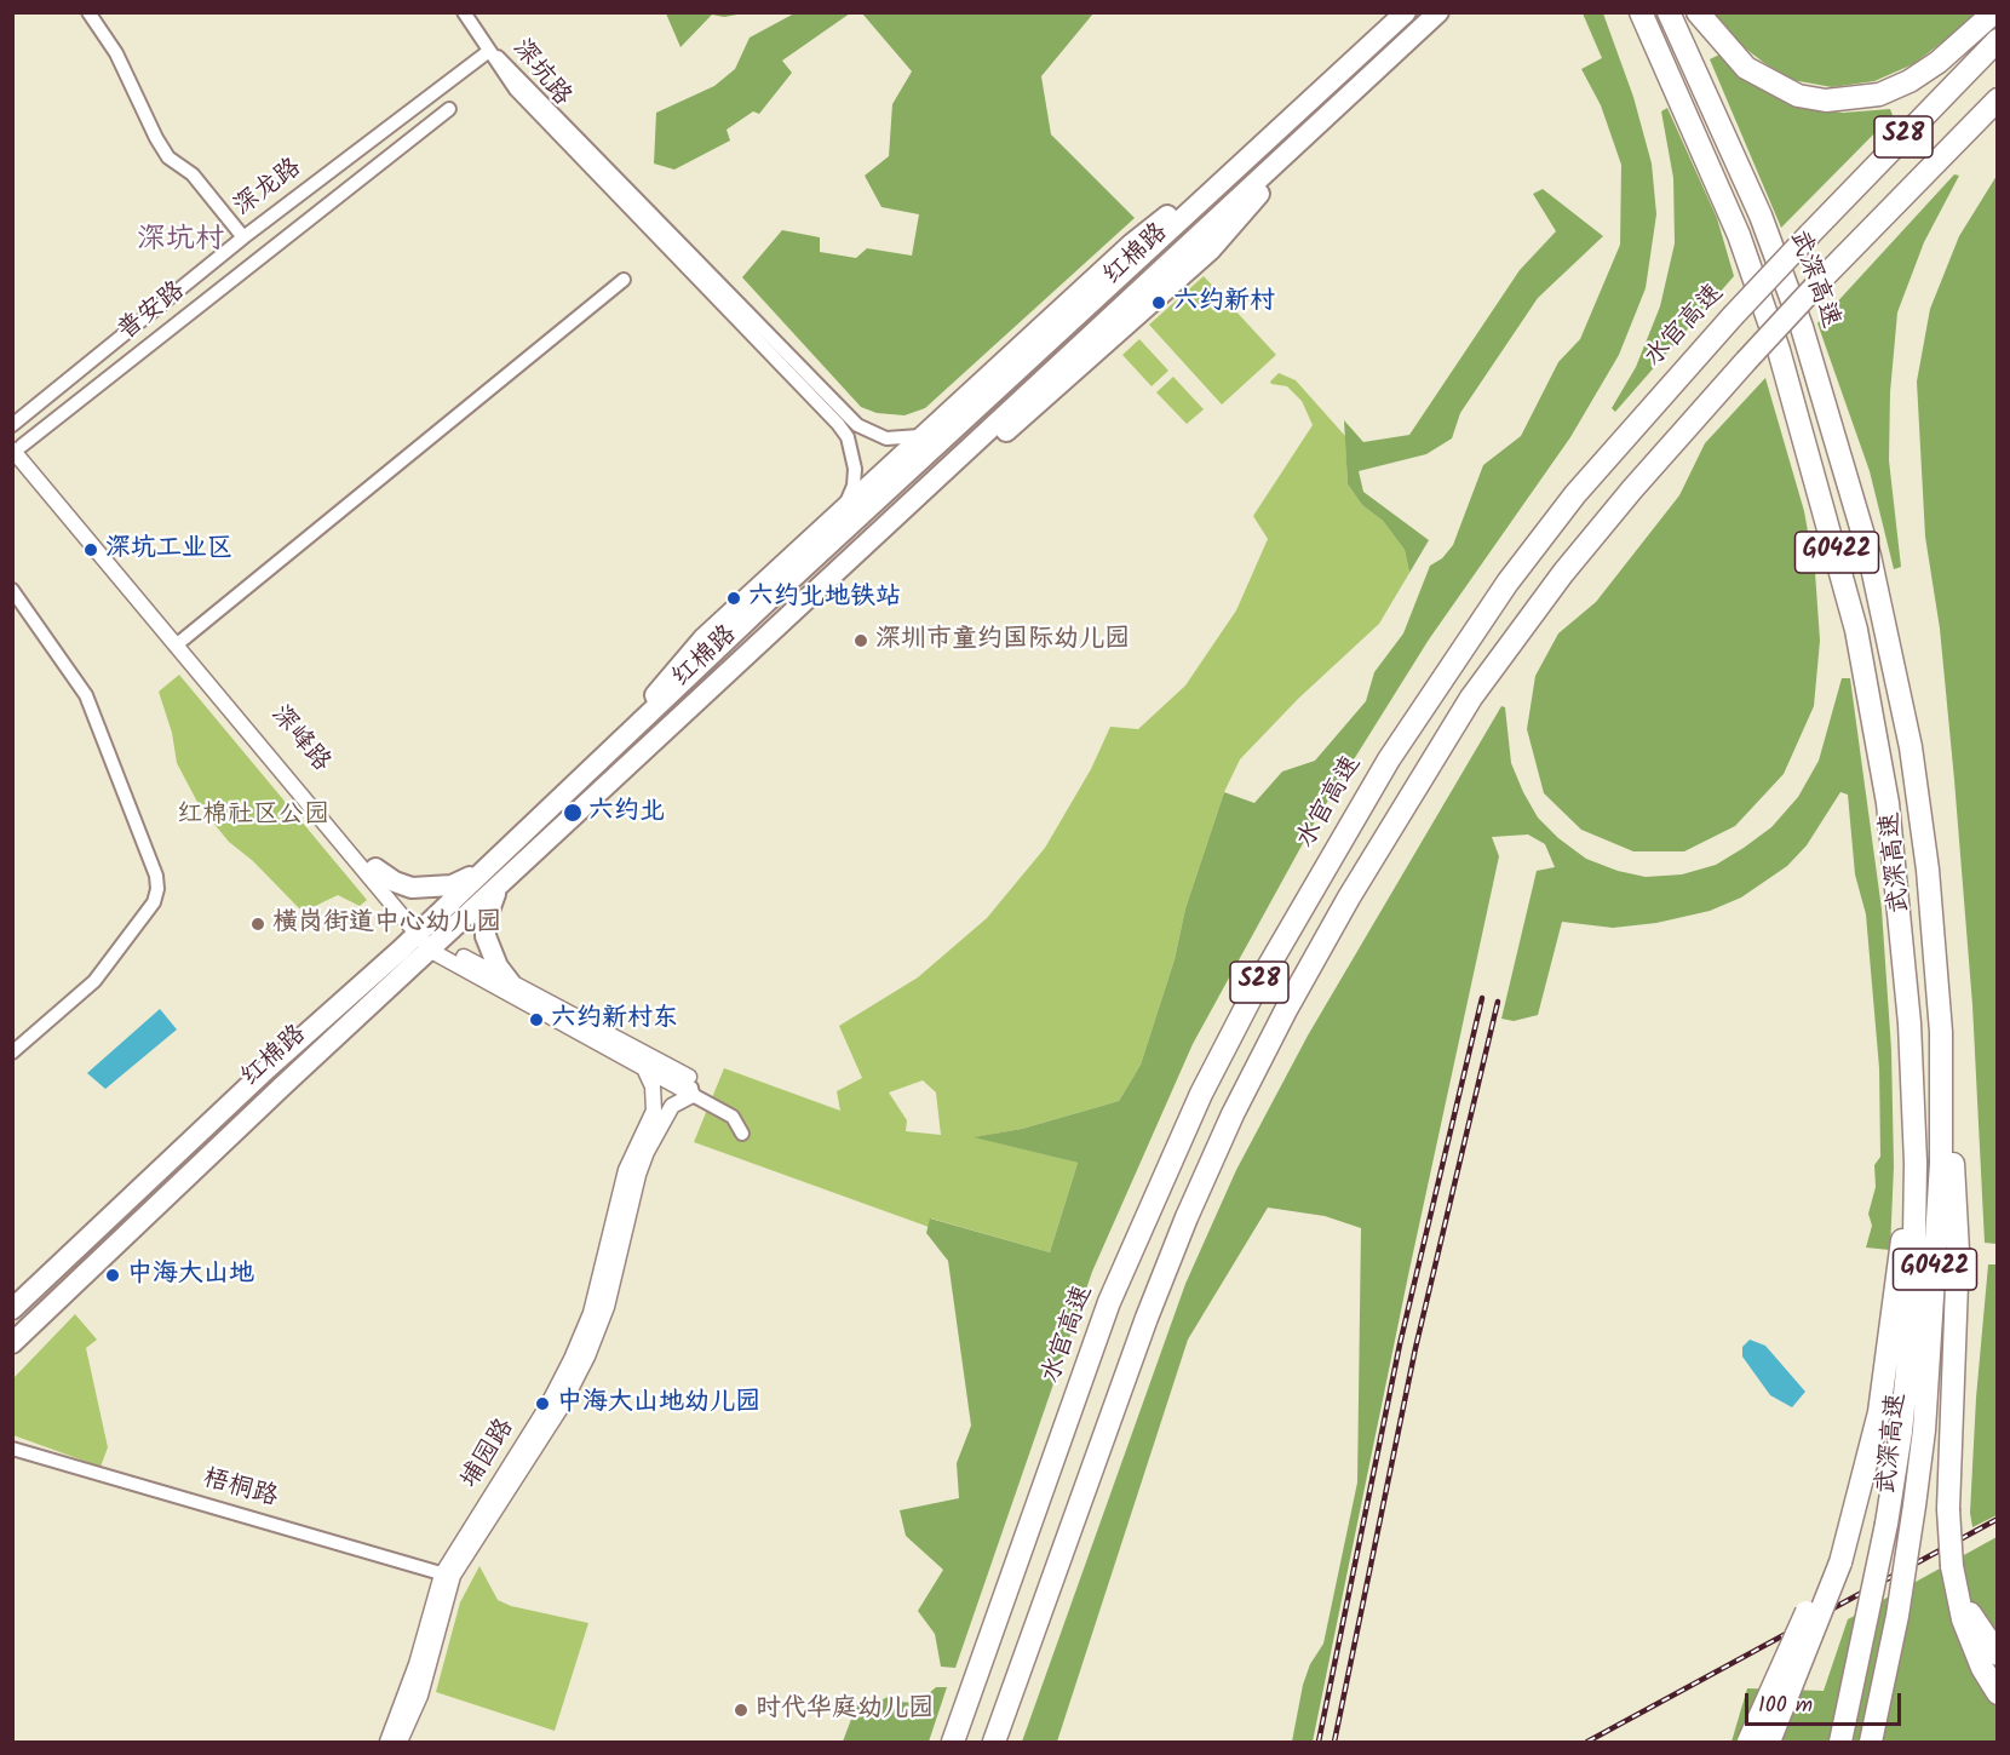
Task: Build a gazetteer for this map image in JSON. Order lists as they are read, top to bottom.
{
  "streets": {
    "highway": [
      "S28",
      "武深高速",
      "水官高速",
      "G0422"
    ],
    "main road": ["红棉路"],
    "street": [
      "深坑路",
      "深龙路",
      "普安路",
      "深峰路",
      "埔园路",
      "梧桐路"
    ]
  },
  "crossings": [
    ["深坑路", "深龙路"],
    ["红棉路", "深峰路"],
    ["普安路", "深峰路"],
    ["深峰路", "埔园路"],
    ["埔园路", "梧桐路"]
  ],
  "districts": ["深坑村"],
  "parks": ["红棉社区公园"],
  "places": [
    "六约新村",
    "深坑工业区",
    "六约北地铁站",
    "深圳市童约国际幼儿园",
    "六约北",
    "横岗街道中心幼儿园",
    "六约新村东",
    "中海大山地",
    "中海大山地幼儿园",
    "时代华庭幼儿园"
  ],
  "scale_bar": "100 m"
}
